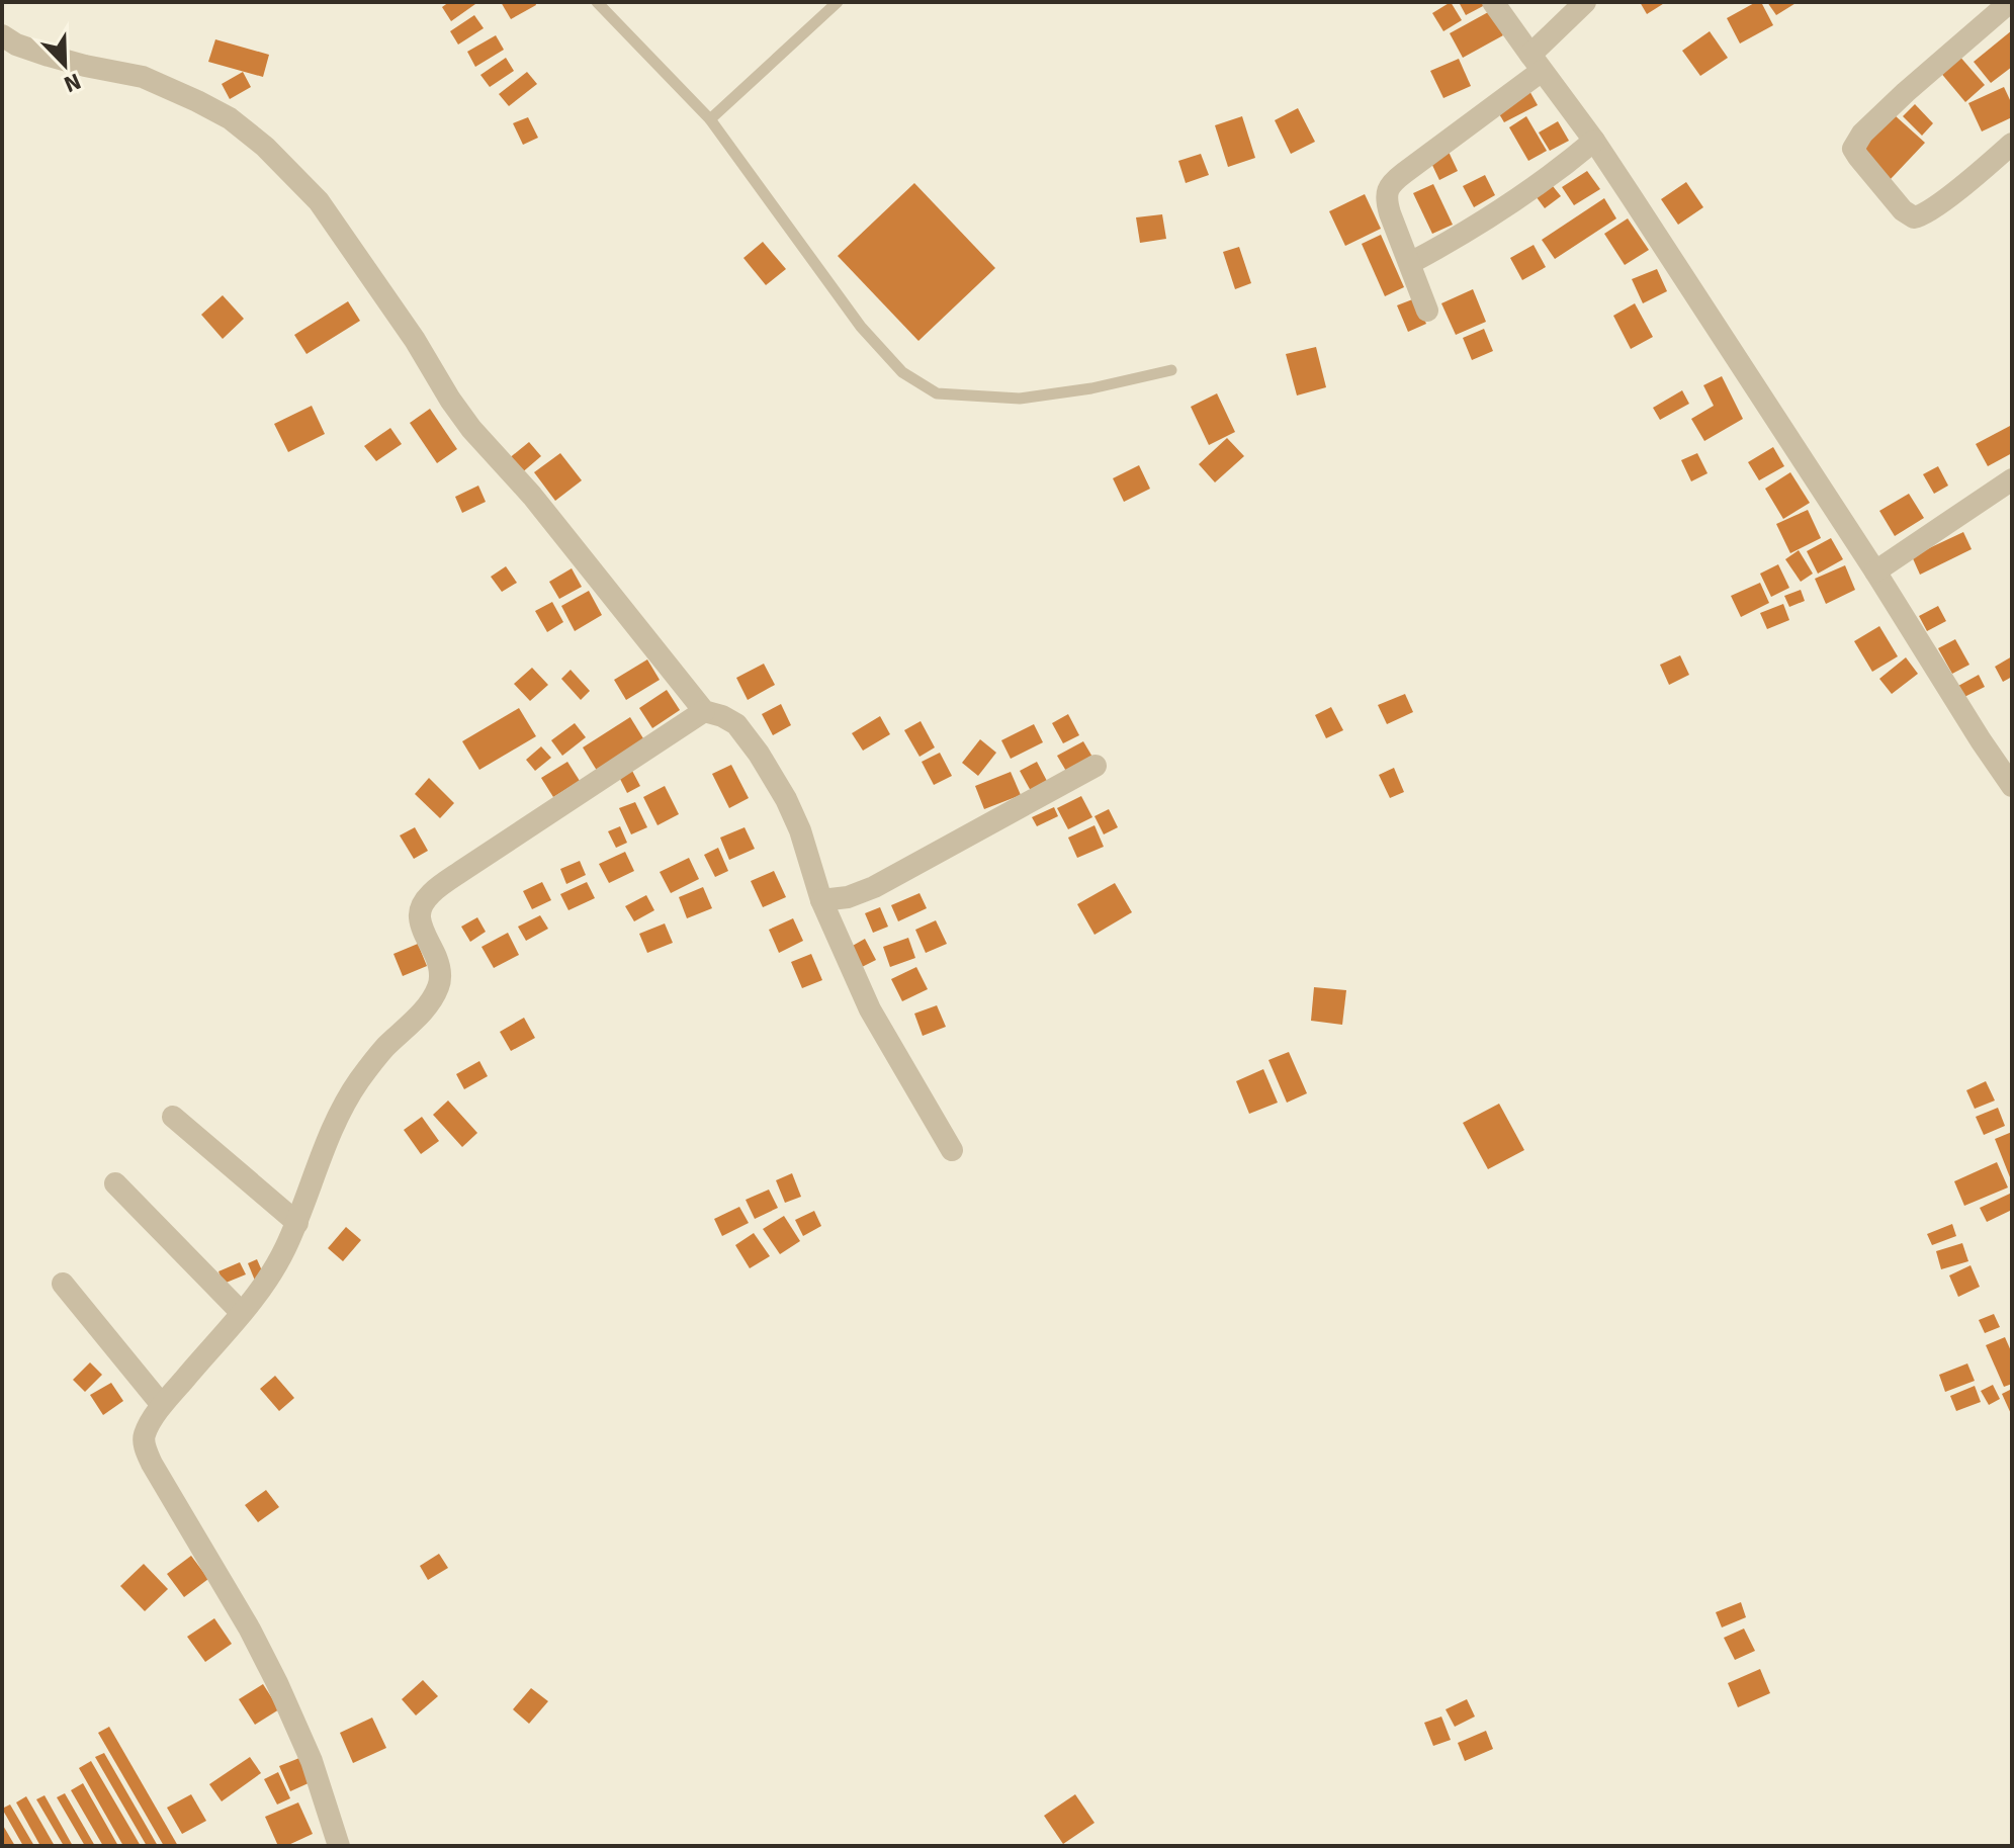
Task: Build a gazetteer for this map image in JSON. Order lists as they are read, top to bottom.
{
  "north": "bottom right"
}
